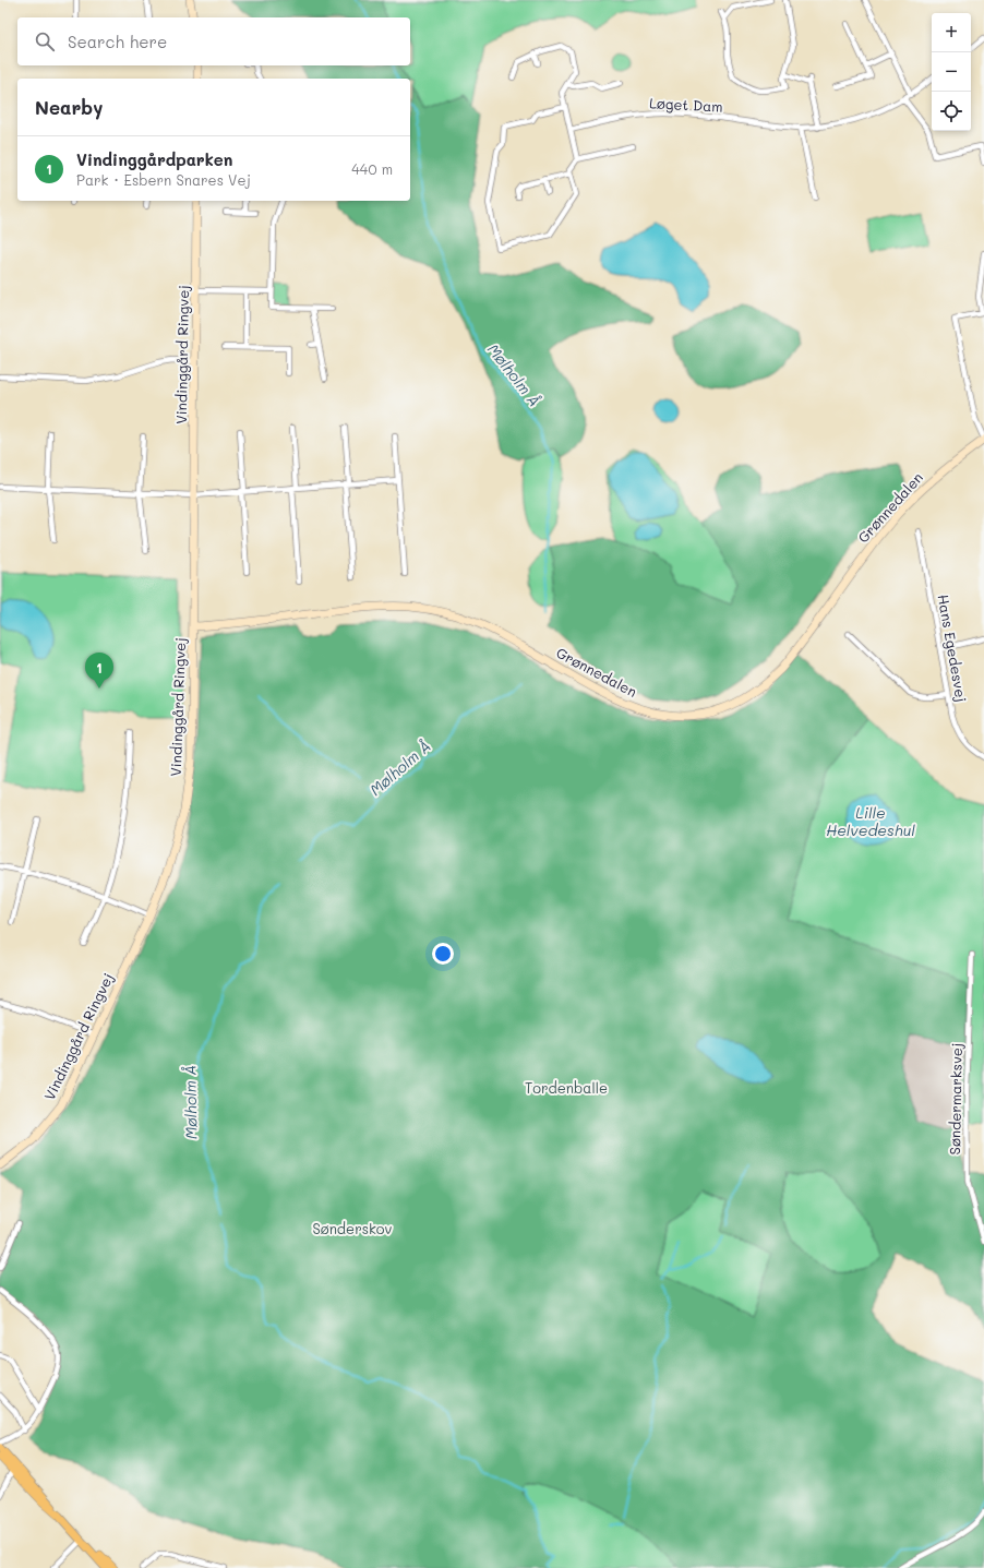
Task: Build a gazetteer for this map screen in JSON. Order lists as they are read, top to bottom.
{
  "streets": {
    "street": [
      "Løget Dam",
      "Vindinggård Ringvej",
      "Grønnedalen",
      "Hans Egedesvej",
      "Søndermarksvej"
    ]
  },
  "crossings": [
    ["Vindinggård Ringvej", "Grønnedalen"]
  ],
  "water": ["Mølholm Å", "Lille Helvedeshul"],
  "parks": ["Tordenballe", "Sønderskov"],
  "page": {
    "map_buttons": ["+", "−"],
    "search": "Search here",
    "heading": "Nearby",
    "list": [
      {
        "mark": "1",
        "name": "Vindinggårdparken",
        "note": "Park · Esbern Snares Vej",
        "value": "440 m"
      }
    ],
    "pins": "1"
  }
}
